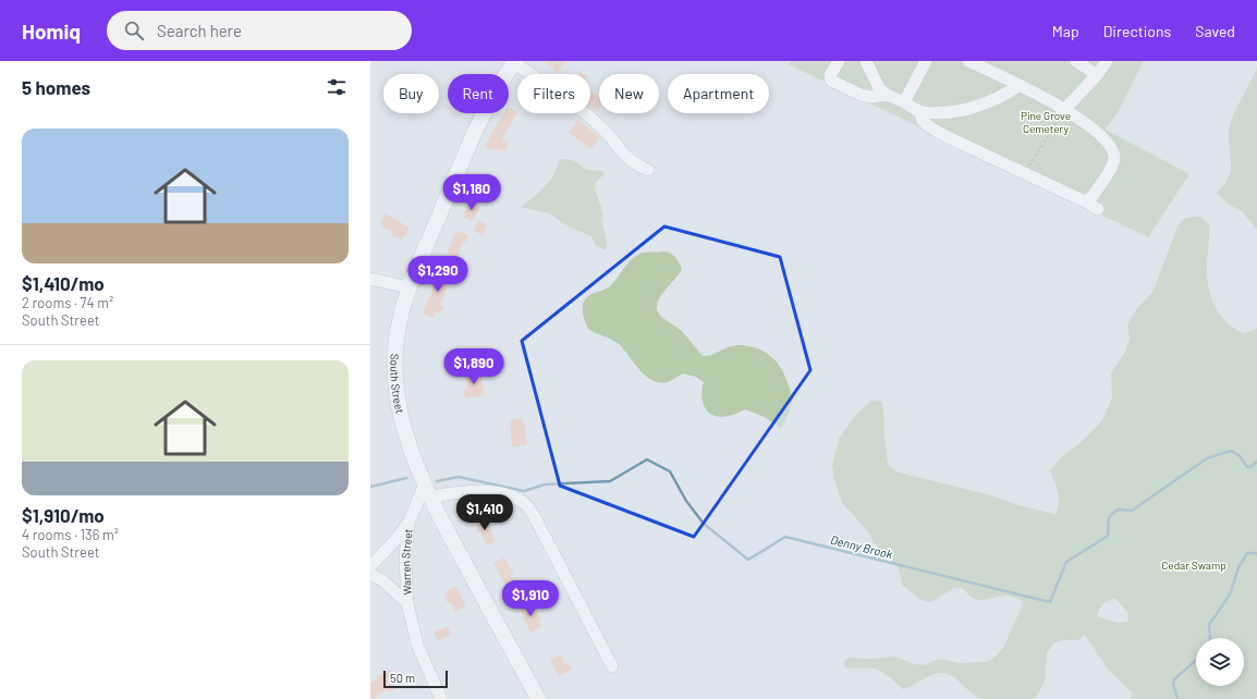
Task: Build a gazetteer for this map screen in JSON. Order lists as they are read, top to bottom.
{
  "streets": {
    "main road": ["South Street"],
    "street": ["Warren Street"]
  },
  "water": ["Denny Brook"],
  "parks": ["Pine Grove Cemetery", "Cedar Swamp"],
  "scale_bar": "50 m",
  "page": {
    "header": "Homiq",
    "search": "Search here",
    "nav": ["Map", "Directions", "Saved"],
    "heading": "5 homes",
    "chip": [
      "Buy",
      "Rent",
      "Filters",
      "New",
      "Apartment"
    ],
    "list": [
      {
        "name": "$1,410/mo",
        "note": "2 rooms · 74 m² · South Street"
      },
      {
        "name": "$1,910/mo",
        "note": "4 rooms · 136 m² · South Street"
      }
    ],
    "price": [
      "$1,180",
      "$1,290",
      "$1,890",
      "$1,410",
      "$1,910"
    ],
    "scale": "50 m"
  }
}
